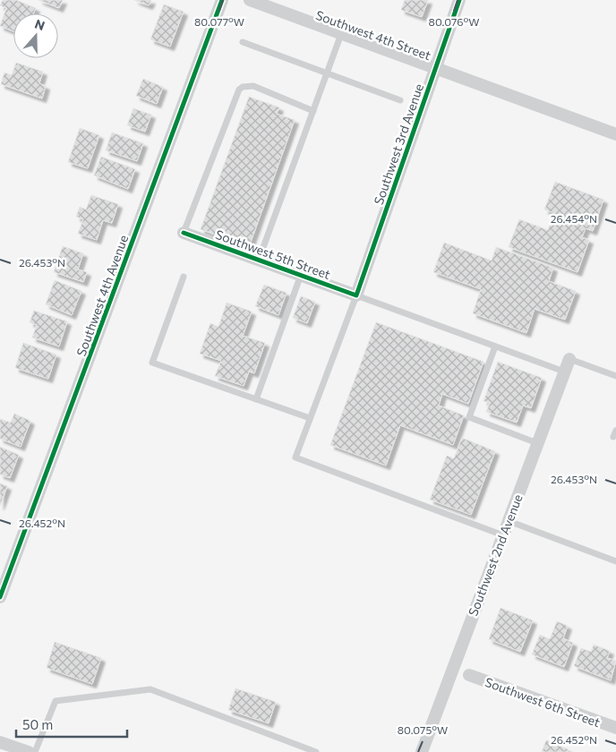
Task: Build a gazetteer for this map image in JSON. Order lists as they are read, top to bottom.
{
  "streets": {
    "street": [
      "Southwest 4th Street",
      "Southwest 3rd Avenue",
      "Southwest 5th Street",
      "Southwest 4th Avenue",
      "Southwest 2nd Avenue",
      "Southwest 6th Street"
    ]
  },
  "crossings": [
    ["Southwest 4th Street", "Southwest 3rd Avenue"],
    ["Southwest 3rd Avenue", "Southwest 5th Street"]
  ],
  "scale_bar": "50 m",
  "north": "top",
  "coordinates": [
    "80.077°W",
    "80.076°W",
    "26.454°N",
    "26.453°N",
    "26.452°N",
    "80.075°W"
  ]
}
